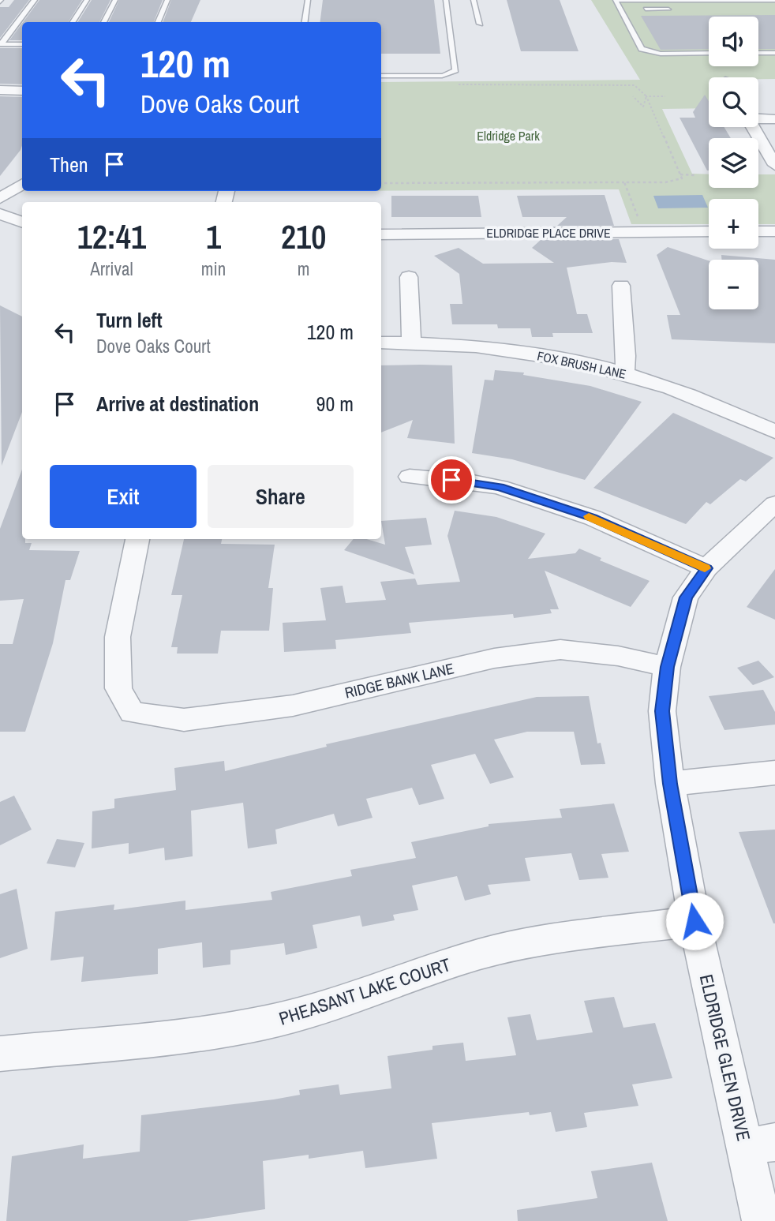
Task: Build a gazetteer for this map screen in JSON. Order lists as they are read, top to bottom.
{
  "streets": {
    "street": [
      "ELDRIDGE PLACE DRIVE",
      "FOX BRUSH LANE",
      "RIDGE BANK LANE",
      "PHEASANT LAKE COURT",
      "ELDRIDGE GLEN DRIVE"
    ]
  },
  "crossings": [
    ["RIDGE BANK LANE", "ELDRIDGE GLEN DRIVE"],
    ["PHEASANT LAKE COURT", "ELDRIDGE GLEN DRIVE"]
  ],
  "parks": ["Eldridge Park"],
  "page": {
    "map_buttons": ["+", "−"],
    "turn": ["120 m", "Dove Oaks Court"],
    "then": "Then",
    "eta": [
      "12:41",
      "Arrival",
      "1",
      "min",
      "210",
      "m"
    ],
    "list": [
      {
        "name": "Turn left",
        "note": "Dove Oaks Court",
        "value": "120 m"
      },
      {
        "name": "Arrive at destination",
        "value": "90 m"
      }
    ],
    "buttons": ["Exit", "Share"]
  }
}
